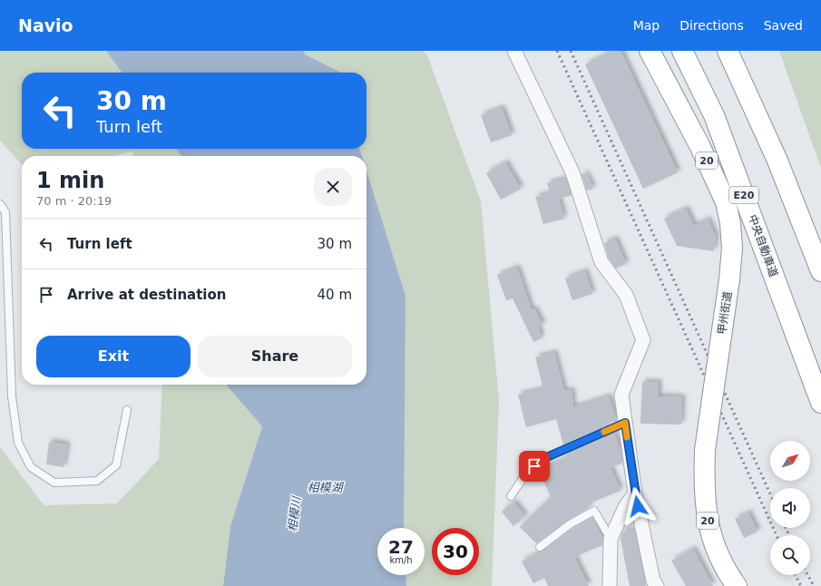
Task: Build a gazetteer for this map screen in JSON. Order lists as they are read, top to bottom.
{
  "streets": {
    "highway": [
      "20",
      "E20",
      "中央自動車道",
      "甲州街道"
    ]
  },
  "water": ["相模湖", "相模川"],
  "north": "top right",
  "page": {
    "header": "Navio",
    "nav": ["Map", "Directions", "Saved"],
    "turn": ["30 m", "Turn left"],
    "heading": ["1 min", "70 m · 20:19"],
    "list": [
      {
        "name": "Turn left",
        "value": "30 m"
      },
      {
        "name": "Arrive at destination",
        "value": "40 m"
      }
    ],
    "buttons": ["Exit", "Share"],
    "speed": "27 km/h",
    "limit": "30"
  }
}
